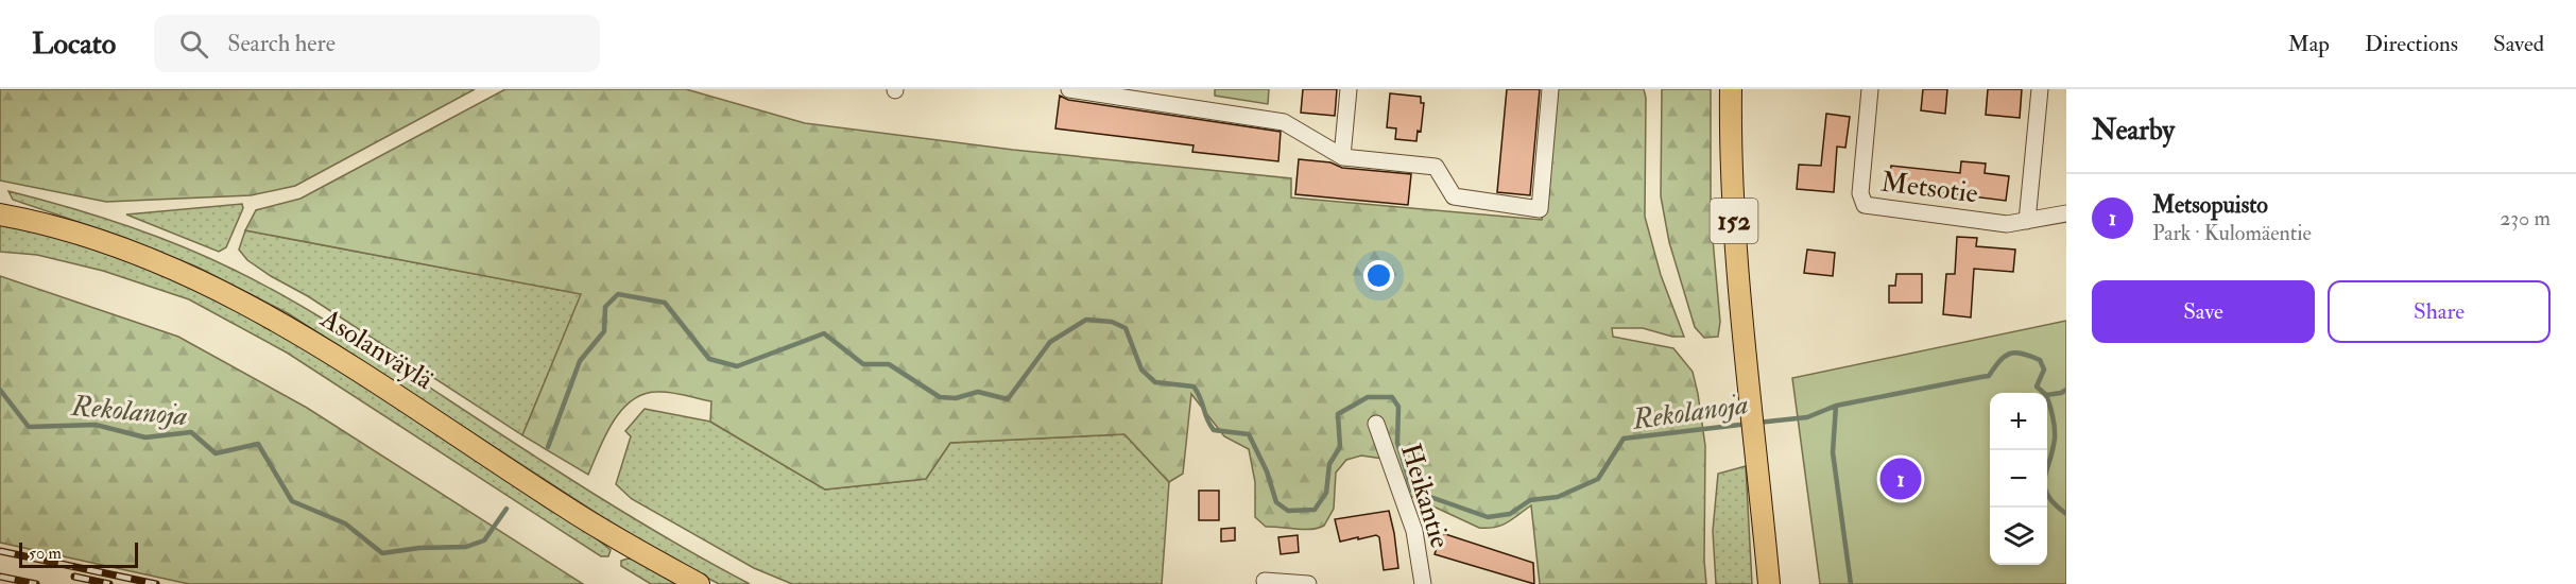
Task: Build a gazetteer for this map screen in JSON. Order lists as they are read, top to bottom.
{
  "streets": {
    "main road": ["152", "Asolanväylä"],
    "street": ["Metsotie", "Heikantie"]
  },
  "water": ["Rekolanoja"],
  "scale_bar": "50 m",
  "page": {
    "header": "Locato",
    "search": "Search here",
    "nav": ["Map", "Directions", "Saved"],
    "heading": "Nearby",
    "list": [
      {
        "mark": "1",
        "name": "Metsopuisto",
        "note": "Park · Kulomäentie",
        "value": "230 m"
      }
    ],
    "buttons": ["Save", "Share"],
    "map_buttons": ["+", "−"],
    "pins": "1",
    "scale": "50 m"
  }
}
